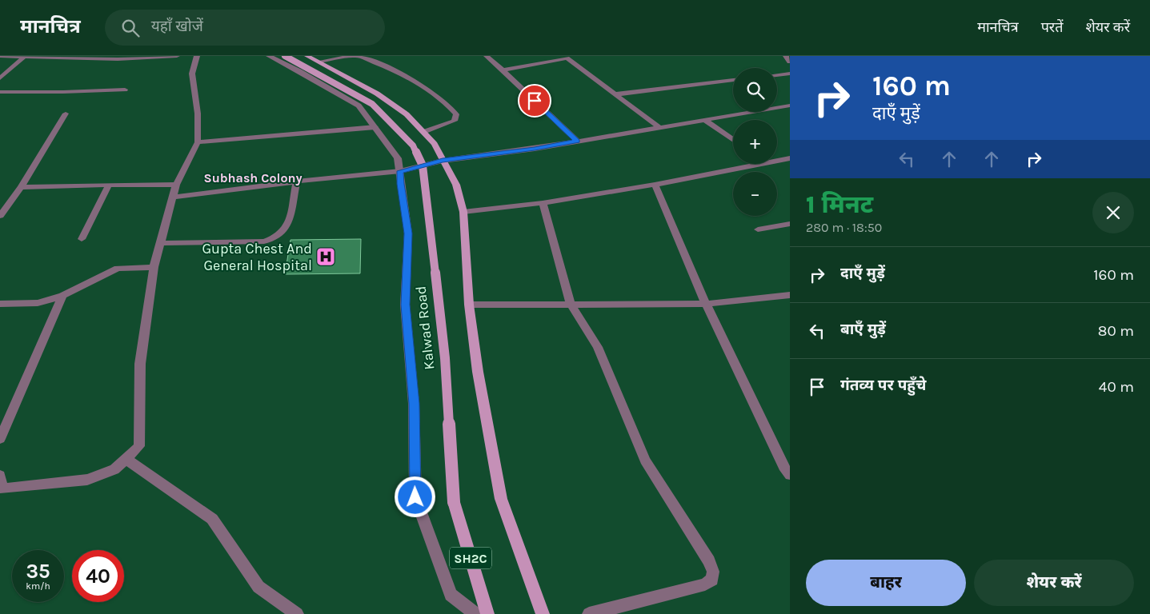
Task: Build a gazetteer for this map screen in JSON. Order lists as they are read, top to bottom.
{
  "streets": {
    "main road": ["Kalwad Road", "SH2C"]
  },
  "districts": ["Subhash Colony"],
  "places": {
    "hospital": ["Gupta Chest And General Hospital"]
  },
  "page": {
    "header": "मानचित्र",
    "search": "यहाँ खोजें",
    "nav": ["मानचित्र", "परतें", "शेयर करें"],
    "turn": ["160 m", "दाएँ मुड़ें"],
    "map_buttons": ["+", "−"],
    "heading": ["1 मिनट", "280 m · 18:50"],
    "list": [
      {
        "name": "दाएँ मुड़ें",
        "value": "160 m"
      },
      {
        "name": "बाएँ मुड़ें",
        "value": "80 m"
      },
      {
        "name": "गंतव्य पर पहुँचे",
        "value": "40 m"
      }
    ],
    "speed": "35 km/h",
    "limit": "40",
    "buttons": ["बाहर", "शेयर करें"]
  }
}
